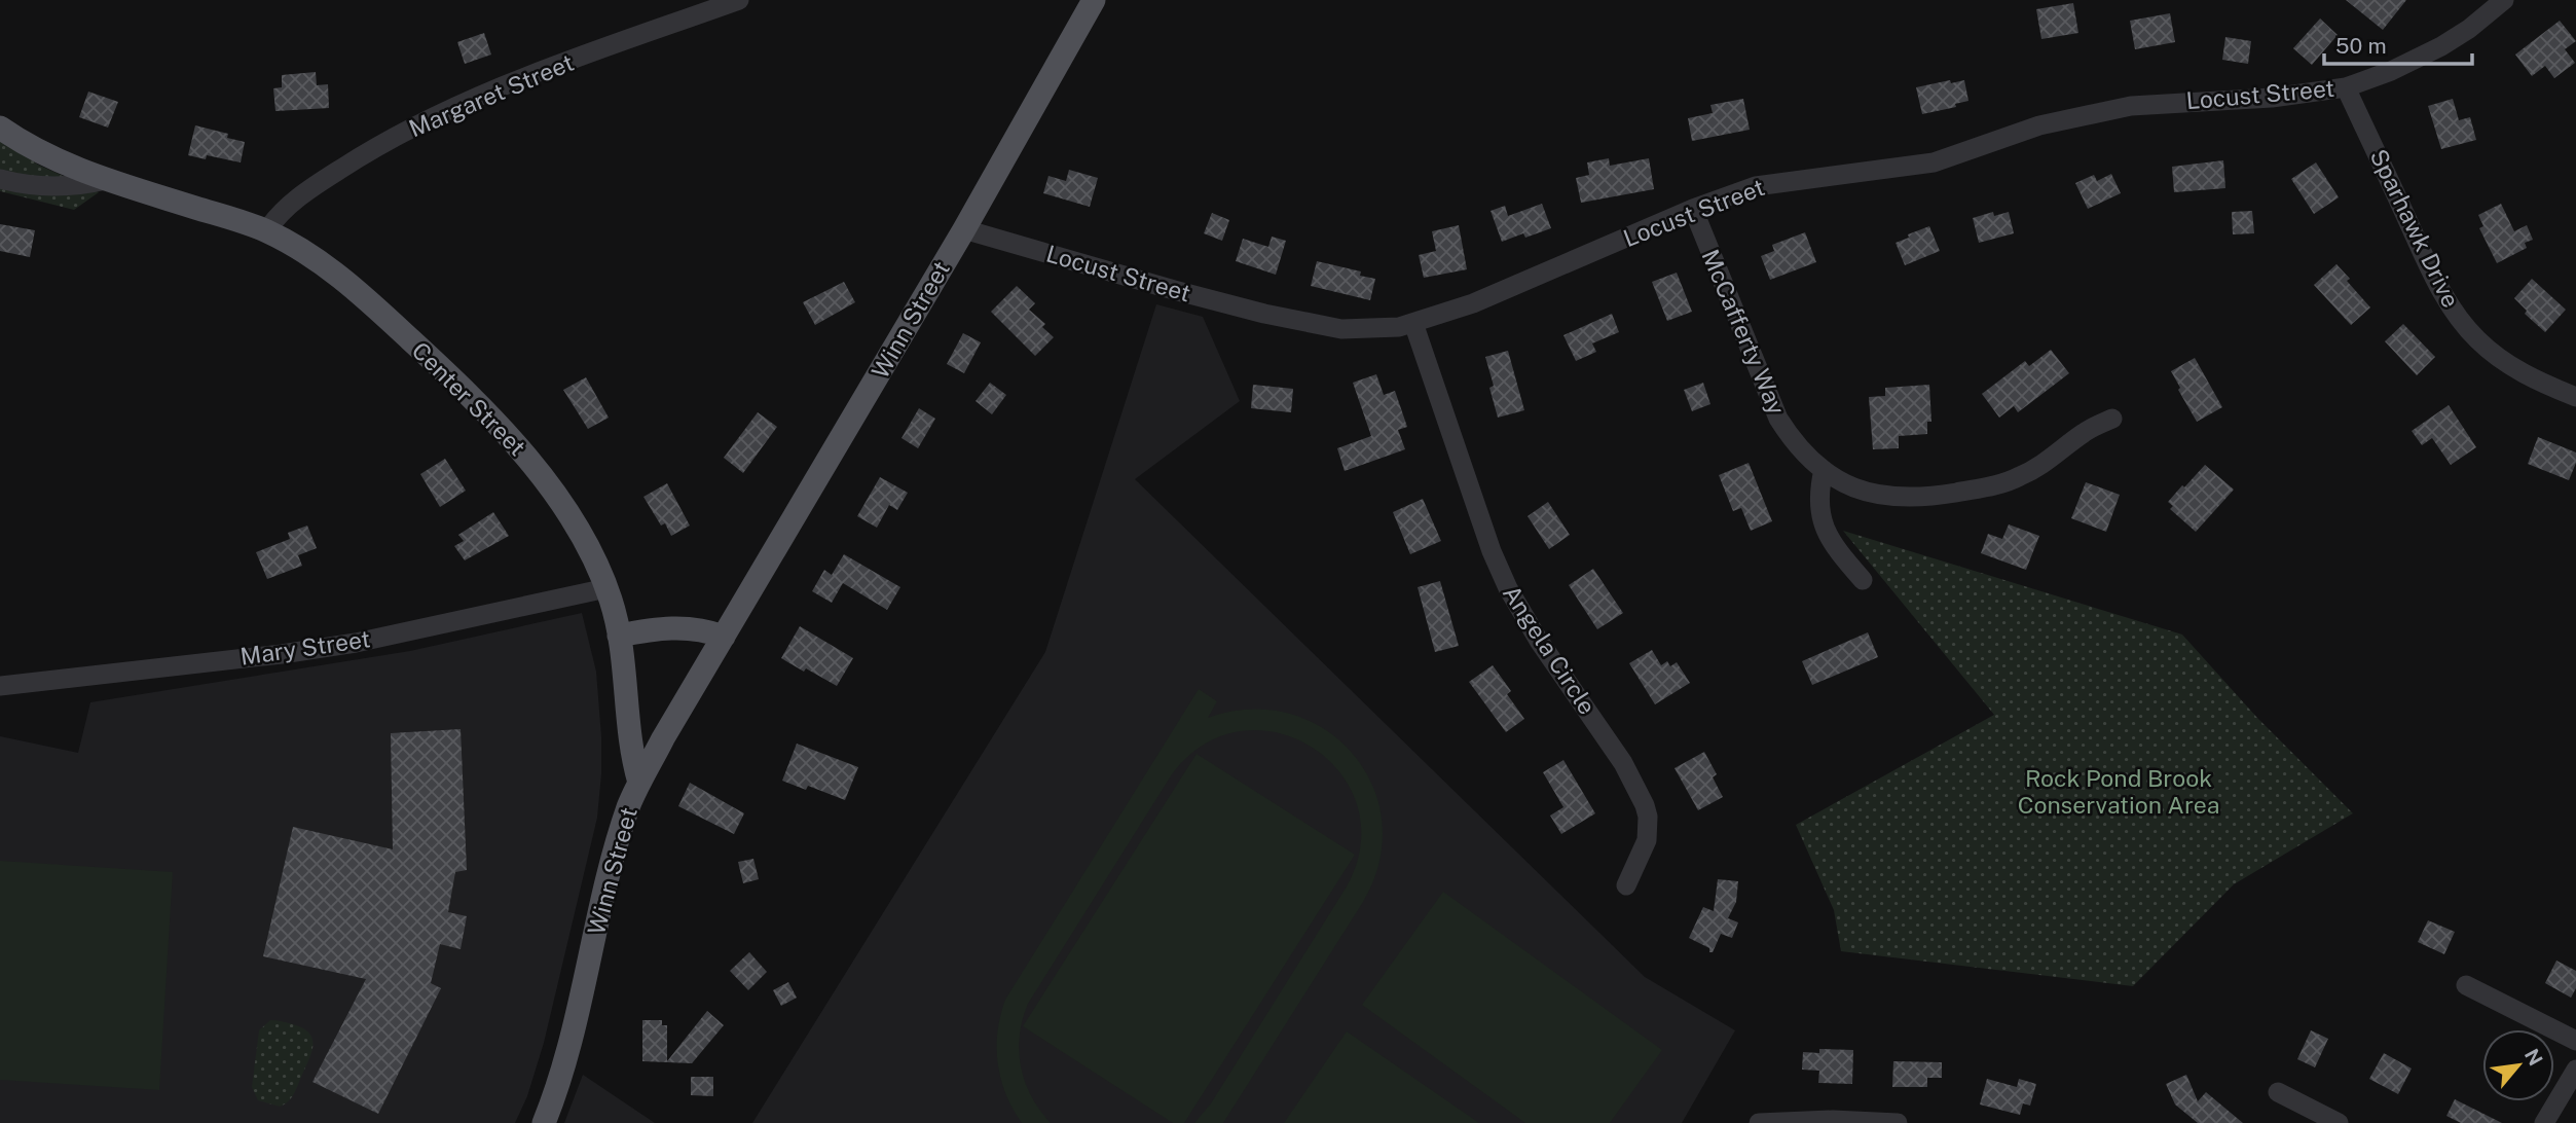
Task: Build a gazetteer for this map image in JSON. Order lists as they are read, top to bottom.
{
  "streets": {
    "main road": ["Winn Street", "Center Street"],
    "street": [
      "Locust Street",
      "Margaret Street",
      "Sparhawk Drive",
      "McCafferty Way",
      "Mary Street",
      "Angela Circle"
    ]
  },
  "crossings": [
    ["Locust Street", "Sparhawk Drive"],
    ["Locust Street", "Winn Street"],
    ["Locust Street", "McCafferty Way"],
    ["Locust Street", "Angela Circle"],
    ["Margaret Street", "Center Street"],
    ["Winn Street", "Center Street"],
    ["Center Street", "Mary Street"]
  ],
  "parks": ["Rock Pond Brook Conservation Area"],
  "scale_bar": "50 m",
  "north": "top right"
}
